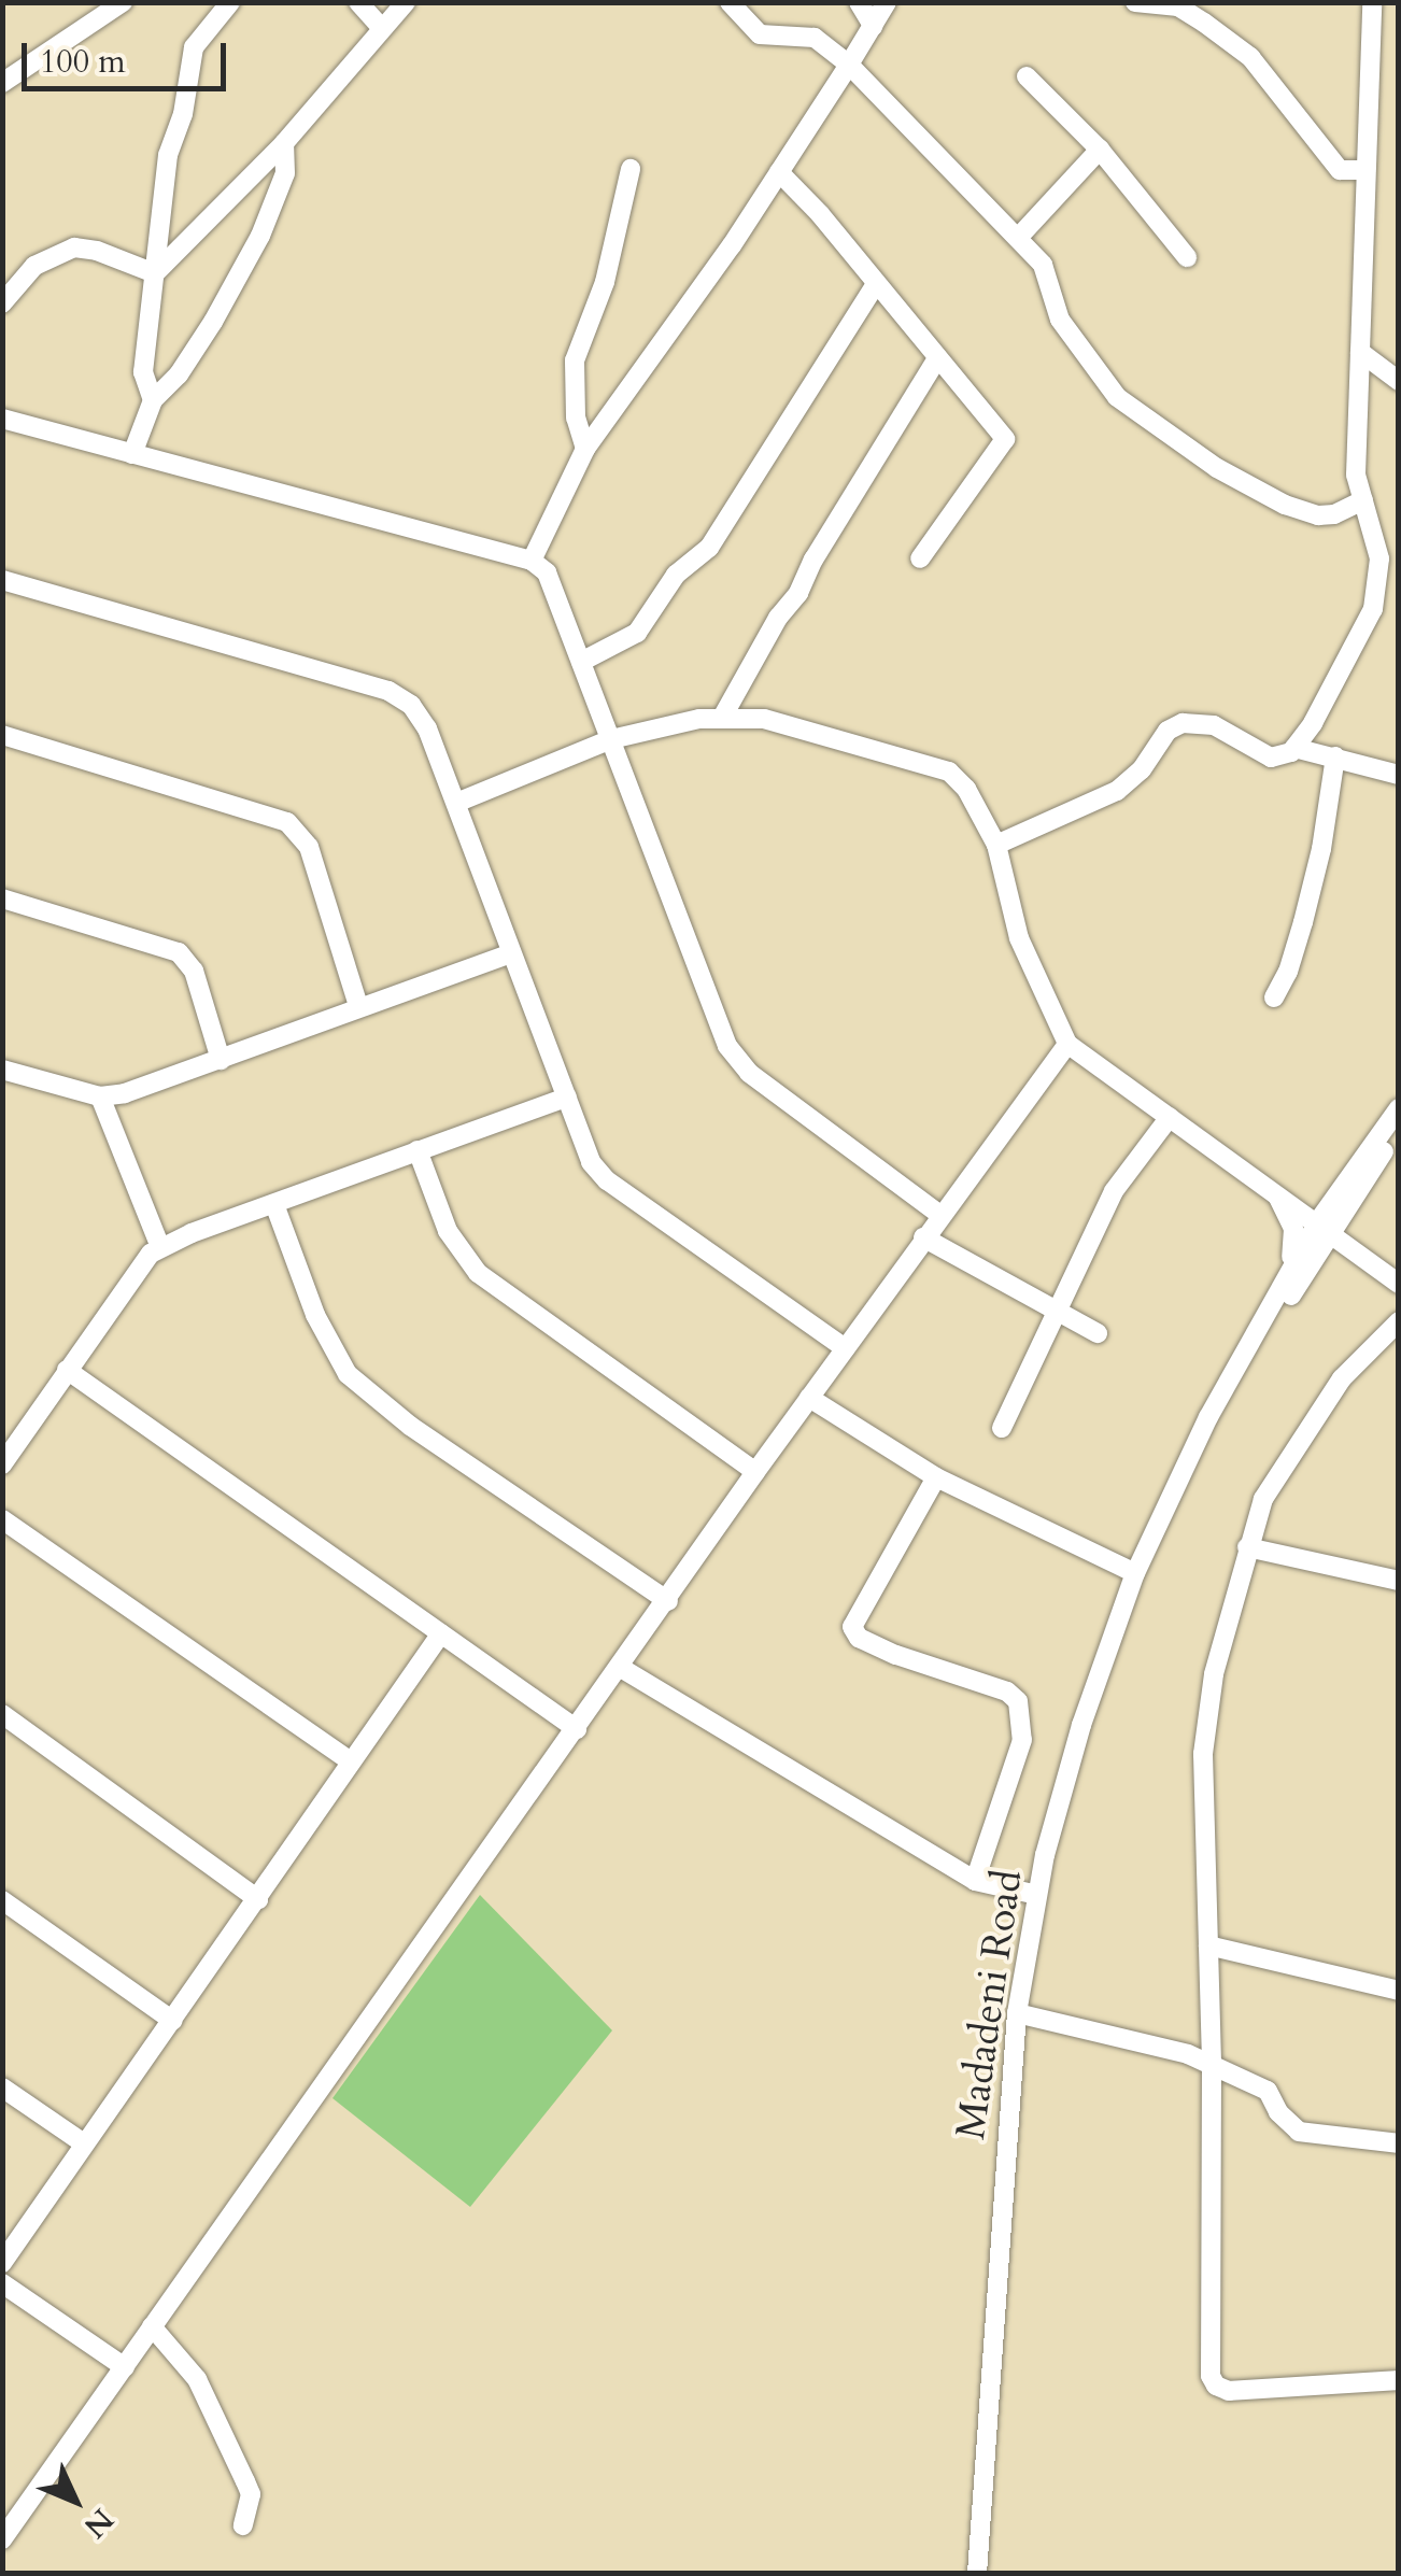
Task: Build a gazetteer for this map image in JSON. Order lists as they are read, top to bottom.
{
  "streets": {
    "street": ["Madadeni Road"]
  },
  "scale_bar": "100 m",
  "north": "bottom right"
}
